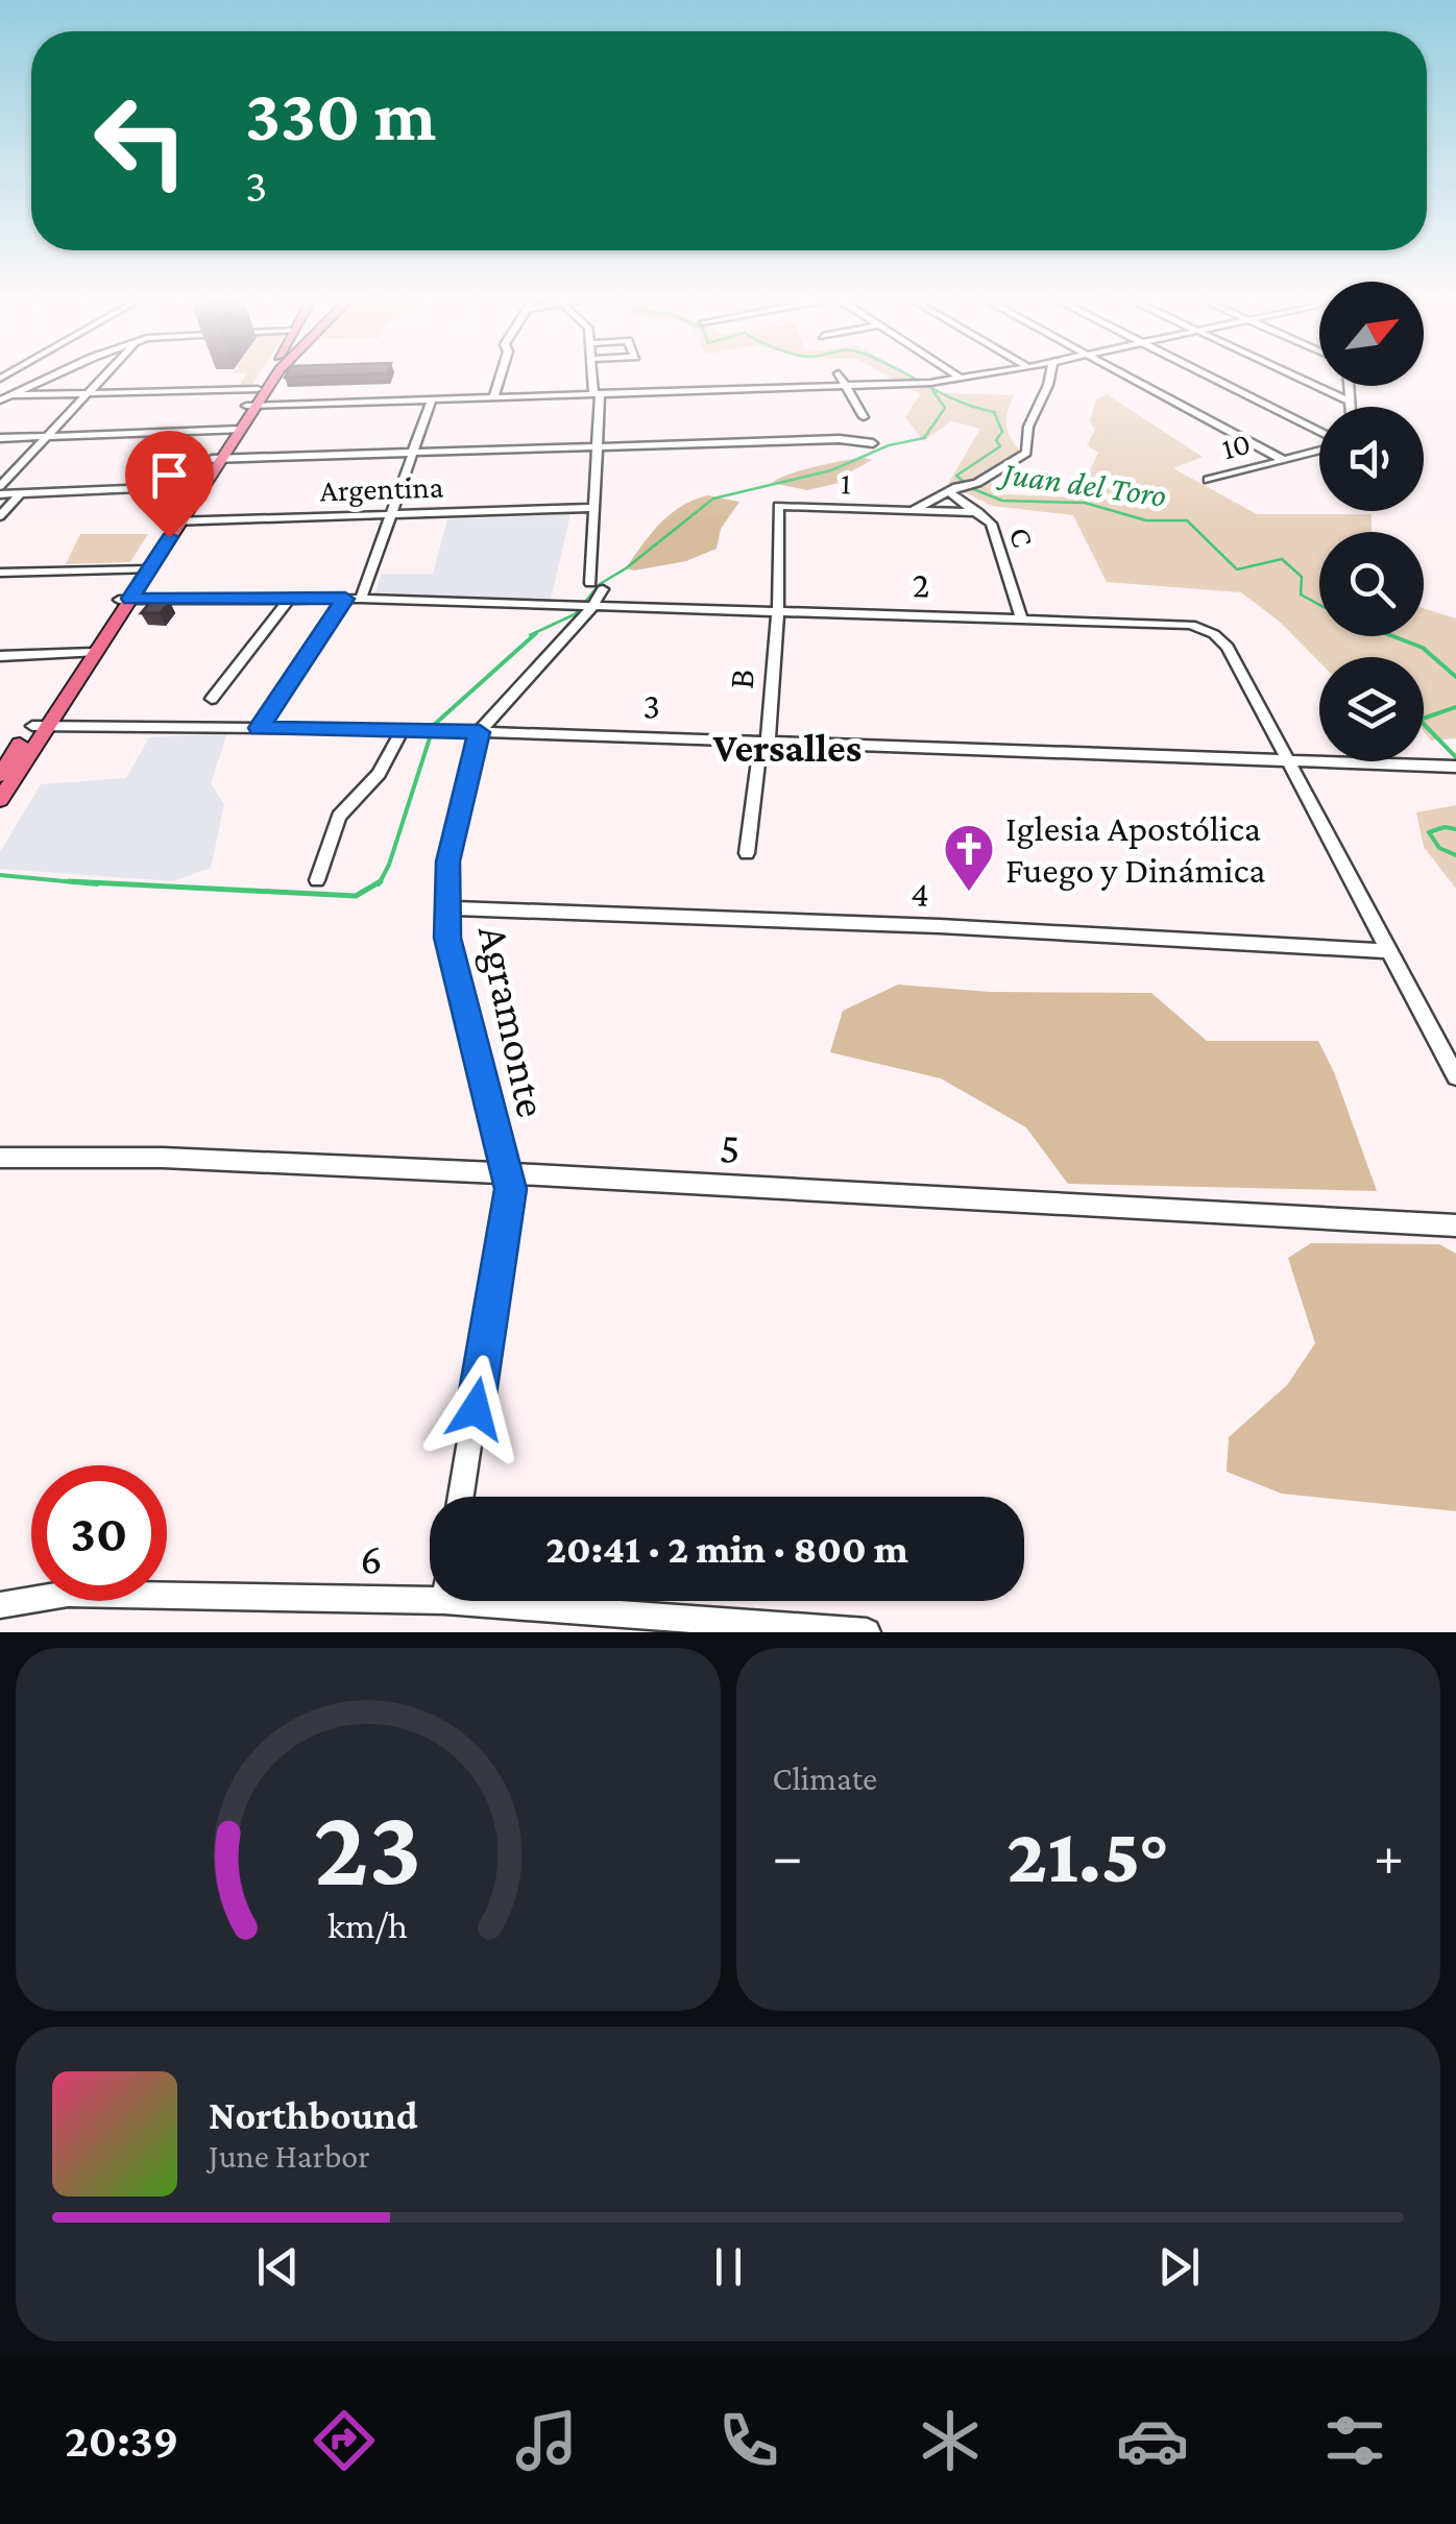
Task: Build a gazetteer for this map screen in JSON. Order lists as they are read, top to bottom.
{
  "streets": {
    "street": [
      "10",
      "1",
      "Argentina",
      "C",
      "2",
      "B",
      "3",
      "4",
      "Agramonte",
      "5",
      "6"
    ]
  },
  "crossings": [
    ["1", "C"],
    ["1", "B"],
    ["Argentina", "Agramonte"],
    ["C", "2"],
    ["2", "B"],
    ["2", "3"],
    ["2", "4"],
    ["2", "Agramonte"],
    ["B", "3"],
    ["3", "Agramonte"],
    ["4", "Agramonte"],
    ["Agramonte", "5"]
  ],
  "districts": ["Versalles"],
  "water": ["Juan del Toro"],
  "places": {
    "church": ["Iglesia Apostólica Fuego y Dinámica"]
  },
  "north": "top right",
  "page": {
    "turn": ["330 m", "3"],
    "limit": "30",
    "trip": "20:41 · 2 min · 800 m",
    "tile": "Climate",
    "heat": ["−", "21.5°", "+"],
    "song": ["Northbound", "June Harbor"],
    "tabs": "20:39",
    "gauge": ["23", "km/h"]
  }
}
